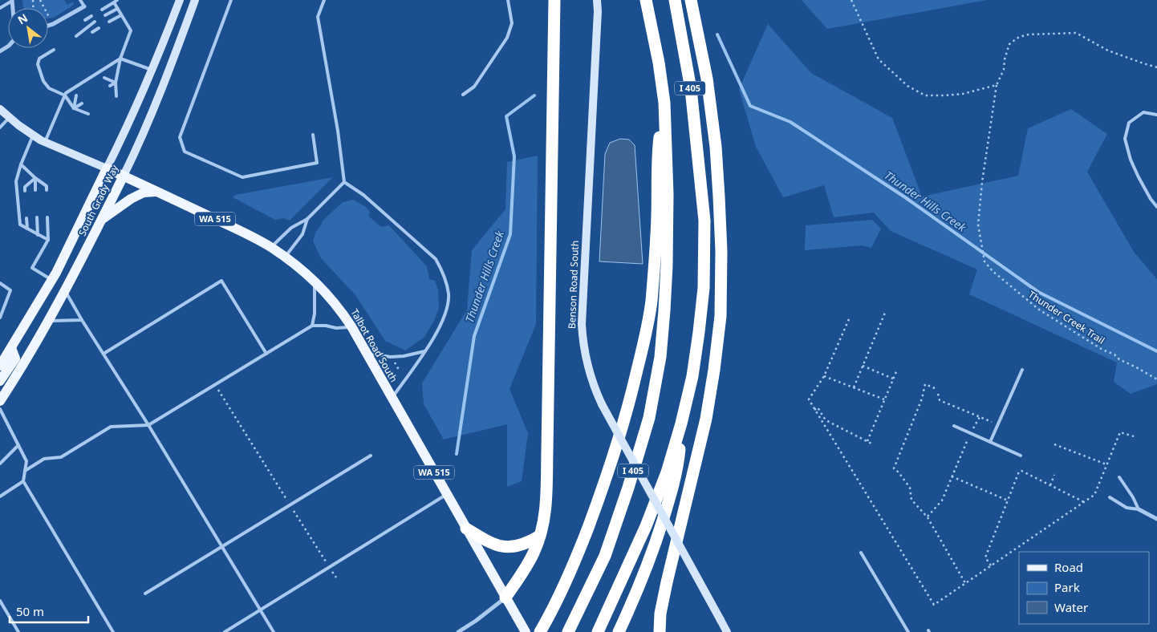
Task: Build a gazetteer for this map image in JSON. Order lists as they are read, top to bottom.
{
  "streets": {
    "highway": ["I 405"],
    "main road": ["South Grady Way", "WA 515", "Talbot Road South"],
    "street": ["Benson Road South"],
    "path": ["Thunder Creek Trail"]
  },
  "crossings": [
    ["South Grady Way", "Talbot Road South"]
  ],
  "water": ["Thunder Hills Creek"],
  "legend": ["Road", "Park", "Water"],
  "scale_bar": "50 m",
  "north": "top left"
}
